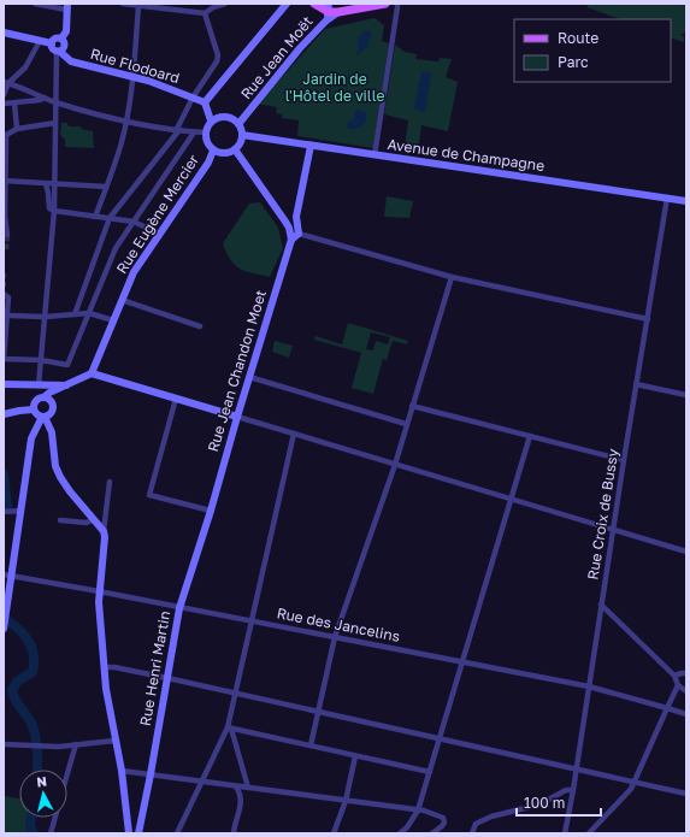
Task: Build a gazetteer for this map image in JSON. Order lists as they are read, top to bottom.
{
  "streets": {
    "main road": [
      "Rue Jean Moët",
      "Rue Flodoard",
      "Avenue de Champagne",
      "Rue Eugène Mercier",
      "Rue Jean Chandon Moet",
      "Rue Henri Martin"
    ],
    "street": ["Rue Croix de Bussy", "Rue des Jancelins"]
  },
  "crossings": [
    ["Rue Jean Moët", "Avenue de Champagne"],
    ["Rue Jean Moët", "Rue Eugène Mercier"],
    ["Avenue de Champagne", "Rue Eugène Mercier"],
    ["Avenue de Champagne", "Rue Croix de Bussy"],
    ["Rue Jean Chandon Moet", "Rue Henri Martin"],
    ["Rue Croix de Bussy", "Rue des Jancelins"],
    ["Rue des Jancelins", "Rue Henri Martin"]
  ],
  "parks": ["Jardin de l'Hôtel de ville"],
  "legend": ["Route", "Parc"],
  "scale_bar": "100 m",
  "north": "top"
}
